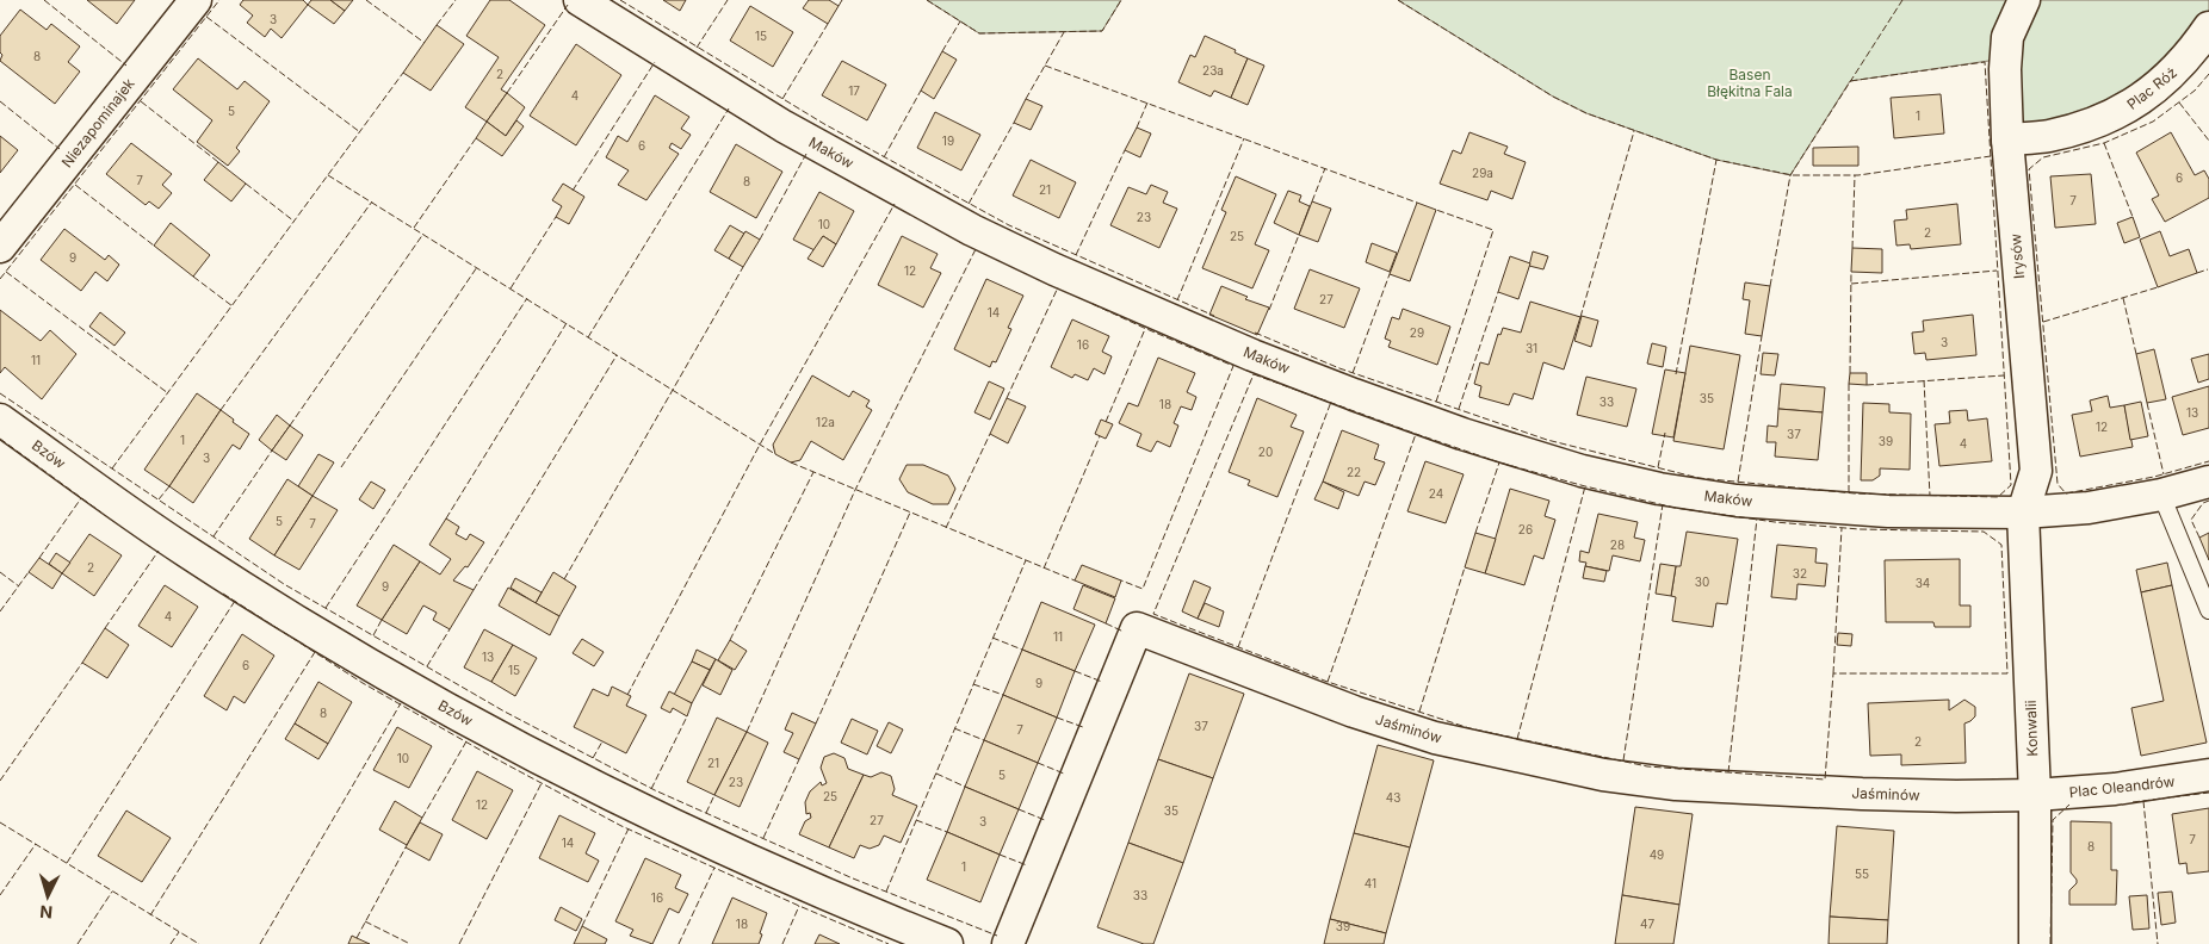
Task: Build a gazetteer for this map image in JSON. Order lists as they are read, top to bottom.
{
  "streets": {
    "street": [
      "Plac Róż",
      "Niezapominajek",
      "Maków",
      "Irysów",
      "Bzów",
      "Jaśminów",
      "Konwalii",
      "Plac Oleandrów"
    ]
  },
  "crossings": [
    ["Plac Róż", "Irysów"],
    ["Maków", "Irysów"],
    ["Maków", "Konwalii"],
    ["Irysów", "Konwalii"],
    ["Jaśminów", "Konwalii"],
    ["Jaśminów", "Plac Oleandrów"],
    ["Konwalii", "Plac Oleandrów"]
  ],
  "parks": ["Basen Błękitna Fala"],
  "house_numbers": [
    "3",
    "15",
    "8",
    "23a",
    "2",
    "17",
    "4",
    "5",
    "1",
    "19",
    "6",
    "29a",
    "6",
    "7",
    "8",
    "21",
    "7",
    "23",
    "10",
    "2",
    "25",
    "9",
    "12",
    "27",
    "14",
    "29",
    "3",
    "16",
    "31",
    "11",
    "35",
    "33",
    "18",
    "13",
    "12a",
    "12",
    "37",
    "1",
    "39",
    "4",
    "20",
    "3",
    "22",
    "24",
    "5",
    "7",
    "26",
    "28",
    "2",
    "32",
    "30",
    "34",
    "9",
    "4",
    "11",
    "13",
    "6",
    "15",
    "9",
    "8",
    "37",
    "7",
    "2",
    "10",
    "21",
    "5",
    "23",
    "25",
    "43",
    "12",
    "35",
    "27",
    "3",
    "7",
    "14",
    "8",
    "49",
    "1",
    "55",
    "41",
    "33",
    "16",
    "18",
    "47",
    "39"
  ],
  "north": "bottom"
}
